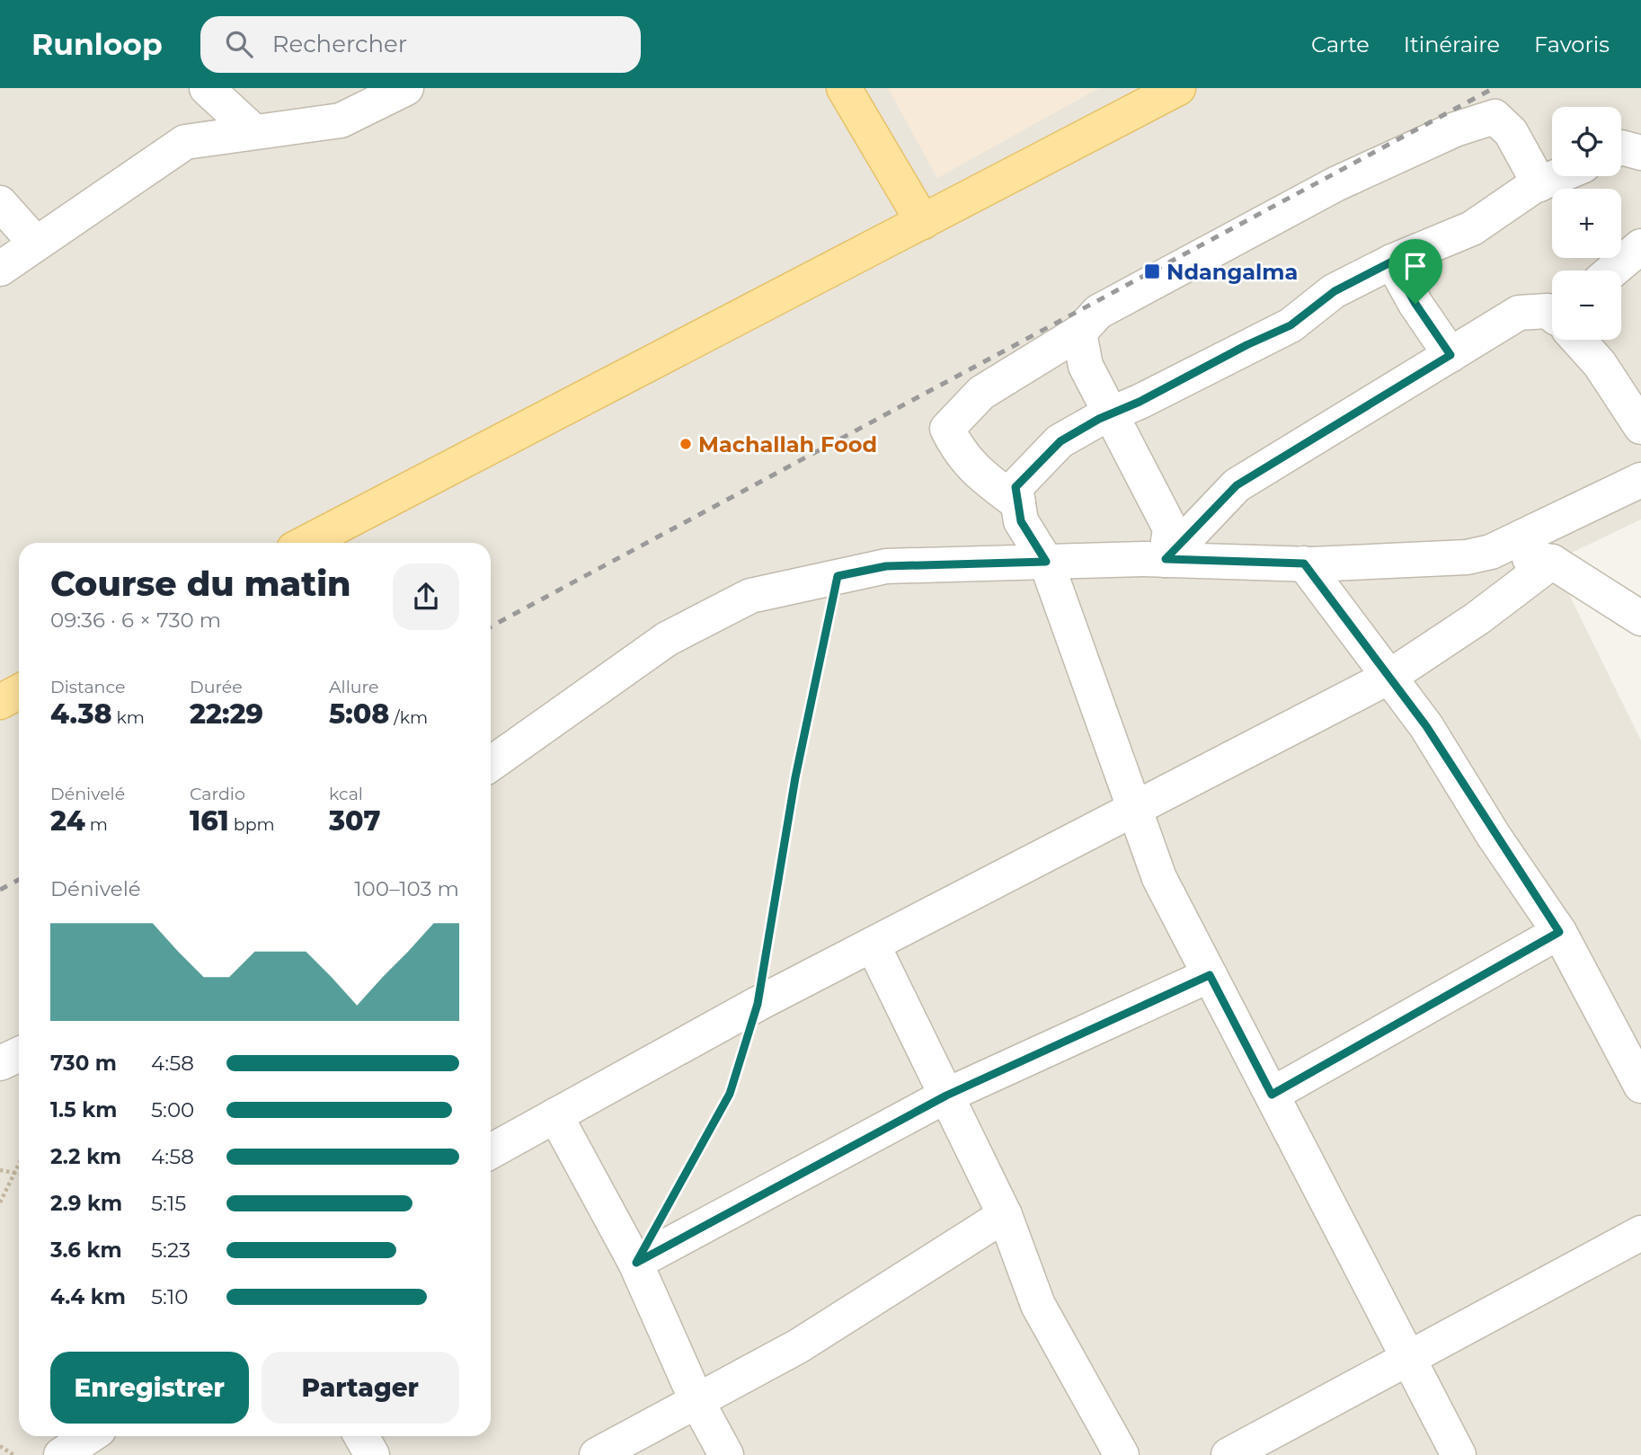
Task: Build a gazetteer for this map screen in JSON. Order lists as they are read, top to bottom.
{
  "places": {
    "transit": ["Ndangalma"],
    "other": ["Machallah Food"]
  },
  "page": {
    "header": "Runloop",
    "search": "Rechercher",
    "nav": ["Carte", "Itinéraire", "Favoris"],
    "map_buttons": ["+", "−"],
    "heading": ["Course du matin", "09:36 · 6 × 730 m"],
    "stats": [
      ["Distance", "4.38 km"],
      ["Durée", "22:29"],
      ["Allure", "5:08 /km"],
      ["Dénivelé", "24 m"],
      ["Cardio", "161 bpm"],
      ["kcal", "307"]
    ],
    "chart": ["Dénivelé", "100–103 m"],
    "list": [
      {
        "name": "730 m",
        "note": "4:58"
      },
      {
        "name": "1.5 km",
        "note": "5:00"
      },
      {
        "name": "2.2 km",
        "note": "4:58"
      },
      {
        "name": "2.9 km",
        "note": "5:15"
      },
      {
        "name": "3.6 km",
        "note": "5:23"
      },
      {
        "name": "4.4 km",
        "note": "5:10"
      }
    ],
    "buttons": ["Enregistrer", "Partager"]
  }
}
